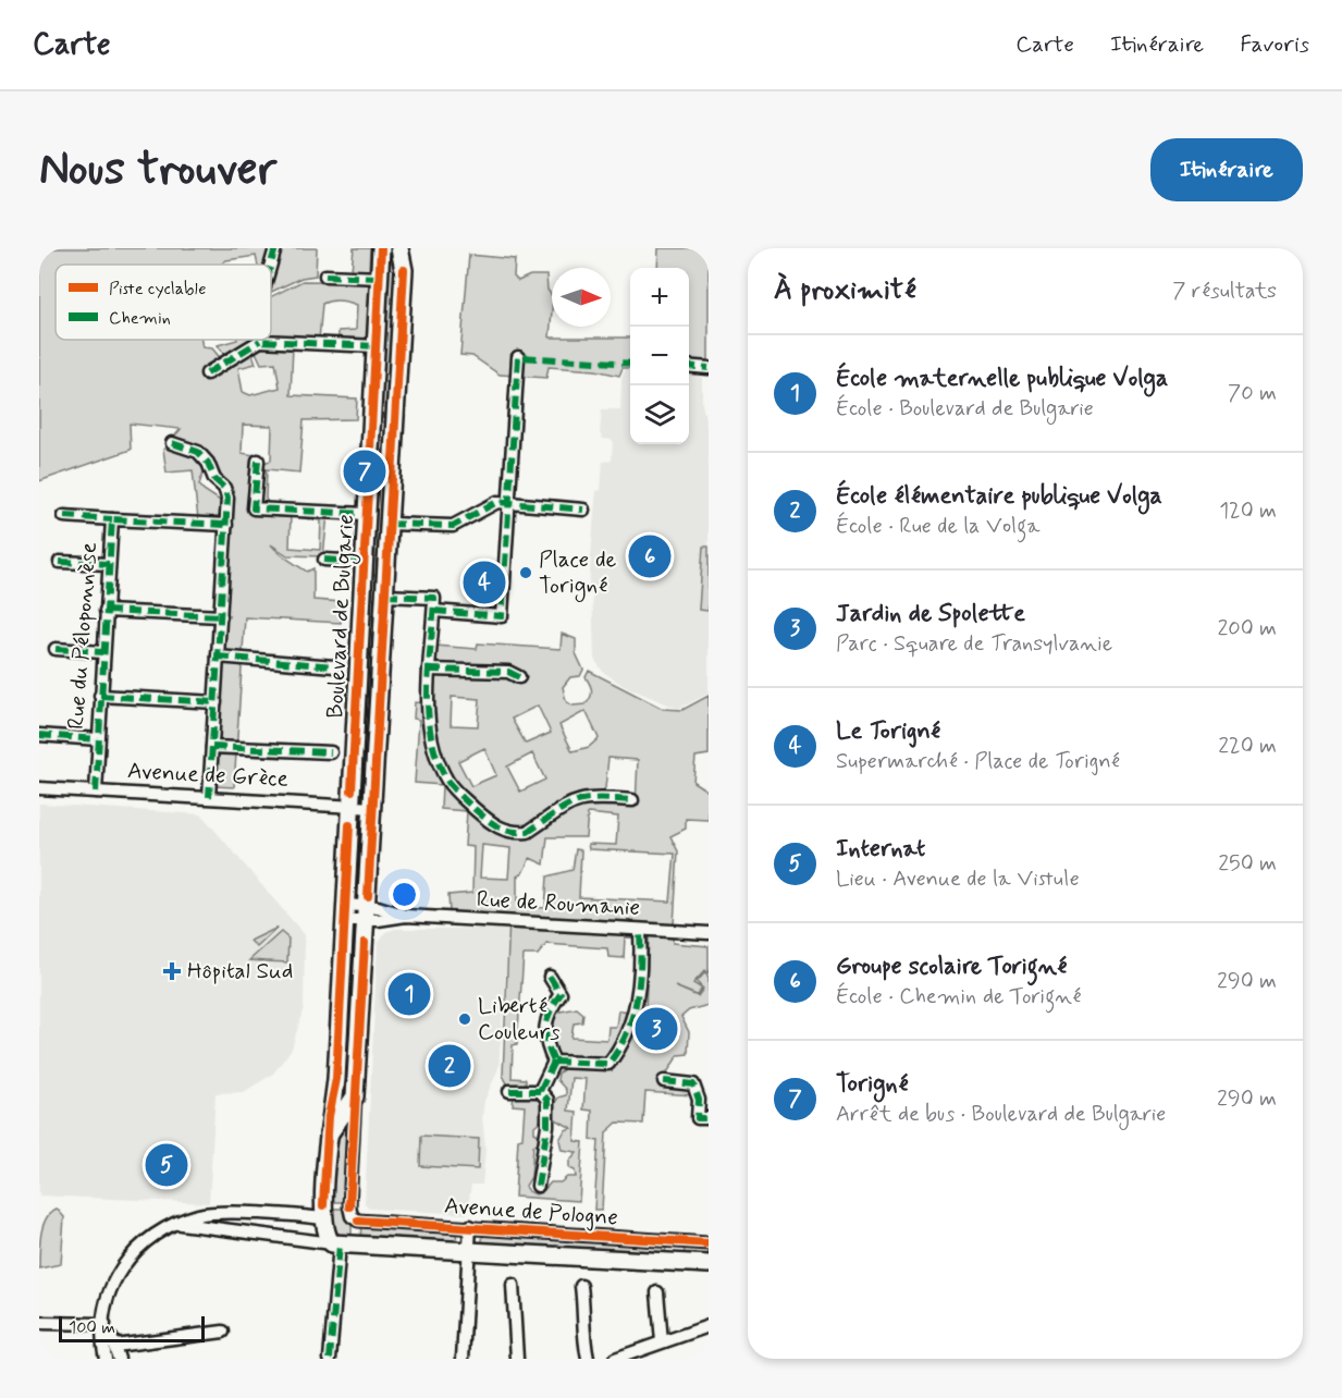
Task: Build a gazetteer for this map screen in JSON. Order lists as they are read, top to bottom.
{
  "streets": {
    "street": [
      "Boulevard de Bulgarie",
      "Rue du Péloponnèse",
      "Avenue de Grèce",
      "Rue de Roumanie",
      "Avenue de Pologne"
    ]
  },
  "crossings": [
    ["Boulevard de Bulgarie", "Avenue de Grèce"],
    ["Boulevard de Bulgarie", "Rue de Roumanie"],
    ["Boulevard de Bulgarie", "Avenue de Pologne"],
    ["Rue du Péloponnèse", "Avenue de Grèce"]
  ],
  "places": {
    "other": ["Place de Torigné", "Liberté Couleurs"],
    "health": ["Hôpital Sud"]
  },
  "legend": ["Piste cyclable", "Chemin"],
  "scale_bar": "100 m",
  "north": "right",
  "page": {
    "header": "Carte",
    "nav": ["Carte", "Itinéraire", "Favoris"],
    "buttons": "Itinéraire",
    "title": "Nous trouver",
    "heading": ["À proximité", "7 résultats"],
    "map_buttons": ["+", "−"],
    "list": [
      {
        "mark": "1",
        "name": "École maternelle publique Volga",
        "note": "École · Boulevard de Bulgarie",
        "value": "70 m"
      },
      {
        "mark": "2",
        "name": "École élémentaire publique Volga",
        "note": "École · Rue de la Volga",
        "value": "120 m"
      },
      {
        "mark": "3",
        "name": "Jardin de Spolette",
        "note": "Parc · Square de Transylvanie",
        "value": "200 m"
      },
      {
        "mark": "4",
        "name": "Le Torigné",
        "note": "Supermarché · Place de Torigné",
        "value": "220 m"
      },
      {
        "mark": "5",
        "name": "Internat",
        "note": "Lieu · Avenue de la Vistule",
        "value": "250 m"
      },
      {
        "mark": "6",
        "name": "Groupe scolaire Torigné",
        "note": "École · Chemin de Torigné",
        "value": "290 m"
      },
      {
        "mark": "7",
        "name": "Torigné",
        "note": "Arrêt de bus · Boulevard de Bulgarie",
        "value": "290 m"
      }
    ],
    "pins": [
      "7",
      "6",
      "4",
      "1",
      "3",
      "2",
      "5"
    ],
    "scale": "100 m"
  }
}
